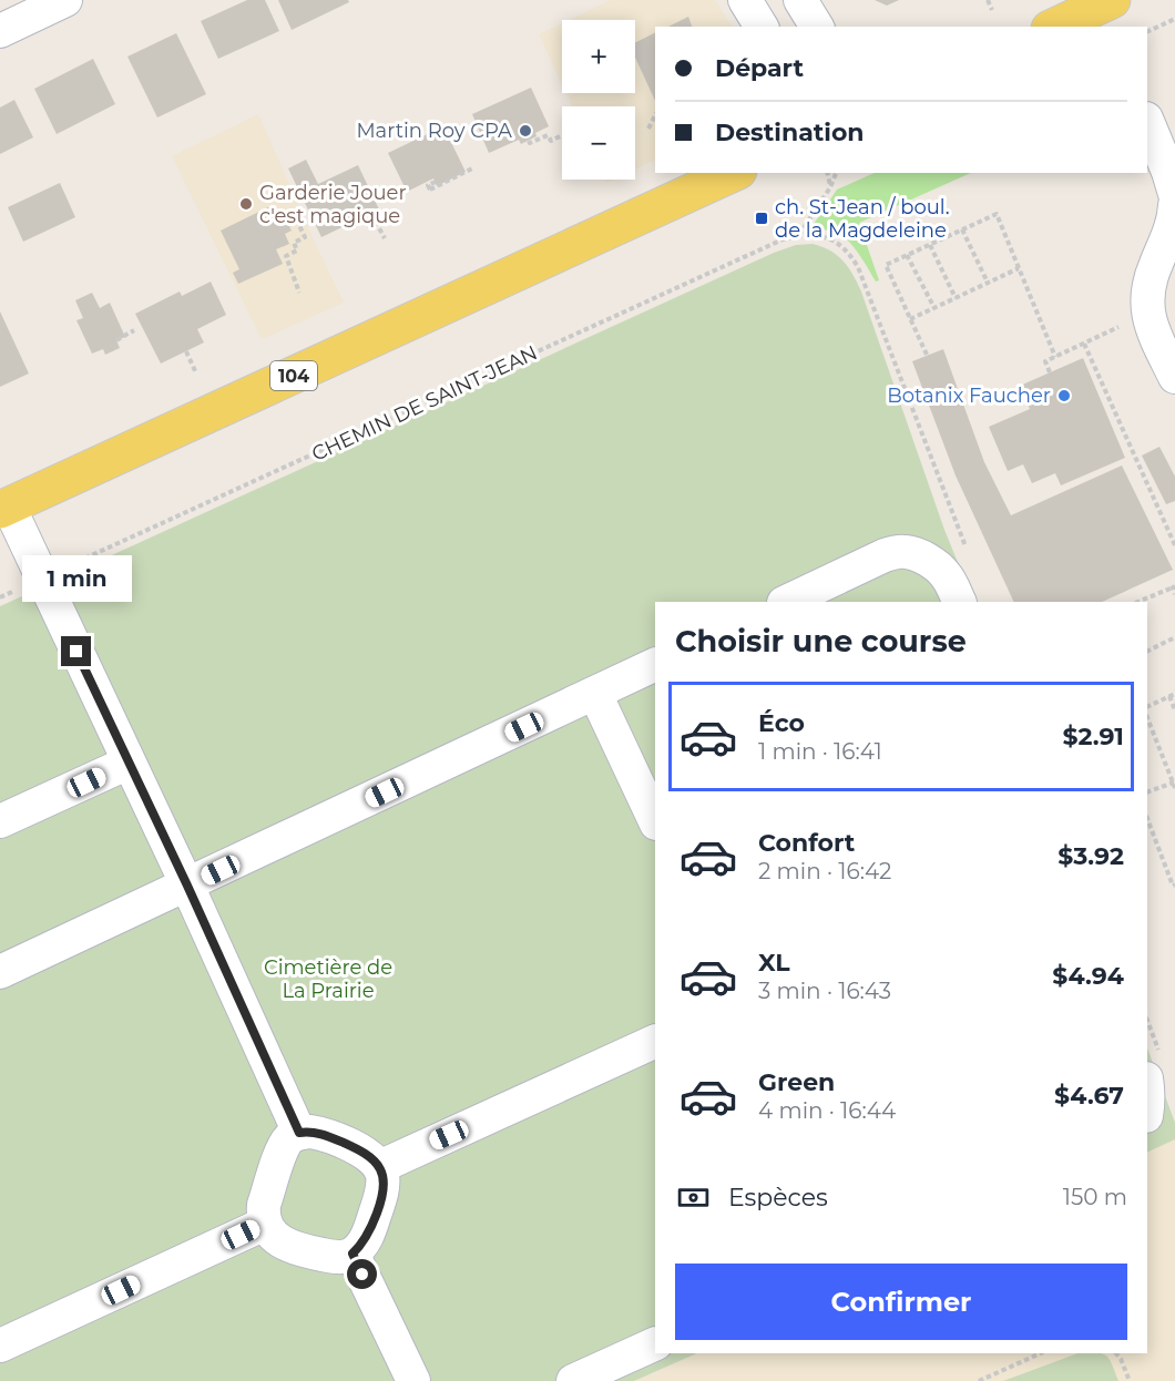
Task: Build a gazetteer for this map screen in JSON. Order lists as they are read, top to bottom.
{
  "streets": {
    "main road": ["104"],
    "path": ["CHEMIN DE SAINT-JEAN"]
  },
  "parks": ["Cimetière de La Prairie"],
  "places": {
    "other": ["Martin Roy CPA", "Garderie Jouer c'est magique", "Botanix Faucher"],
    "transit": ["ch. St-Jean / boul. de la Magdeleine"]
  },
  "page": {
    "map_buttons": ["+", "−"],
    "banner": ["Départ", "Destination"],
    "bubble": "1 min",
    "heading": "Choisir une course",
    "list": [
      {
        "name": "Éco",
        "note": "1 min · 16:41",
        "value": "$2.91"
      },
      {
        "name": "Confort",
        "note": "2 min · 16:42",
        "value": "$3.92"
      },
      {
        "name": "XL",
        "note": "3 min · 16:43",
        "value": "$4.94"
      },
      {
        "name": "Green",
        "note": "4 min · 16:44",
        "value": "$4.67"
      }
    ],
    "pay": ["Espèces", "150 m"],
    "buttons": "Confirmer"
  }
}
